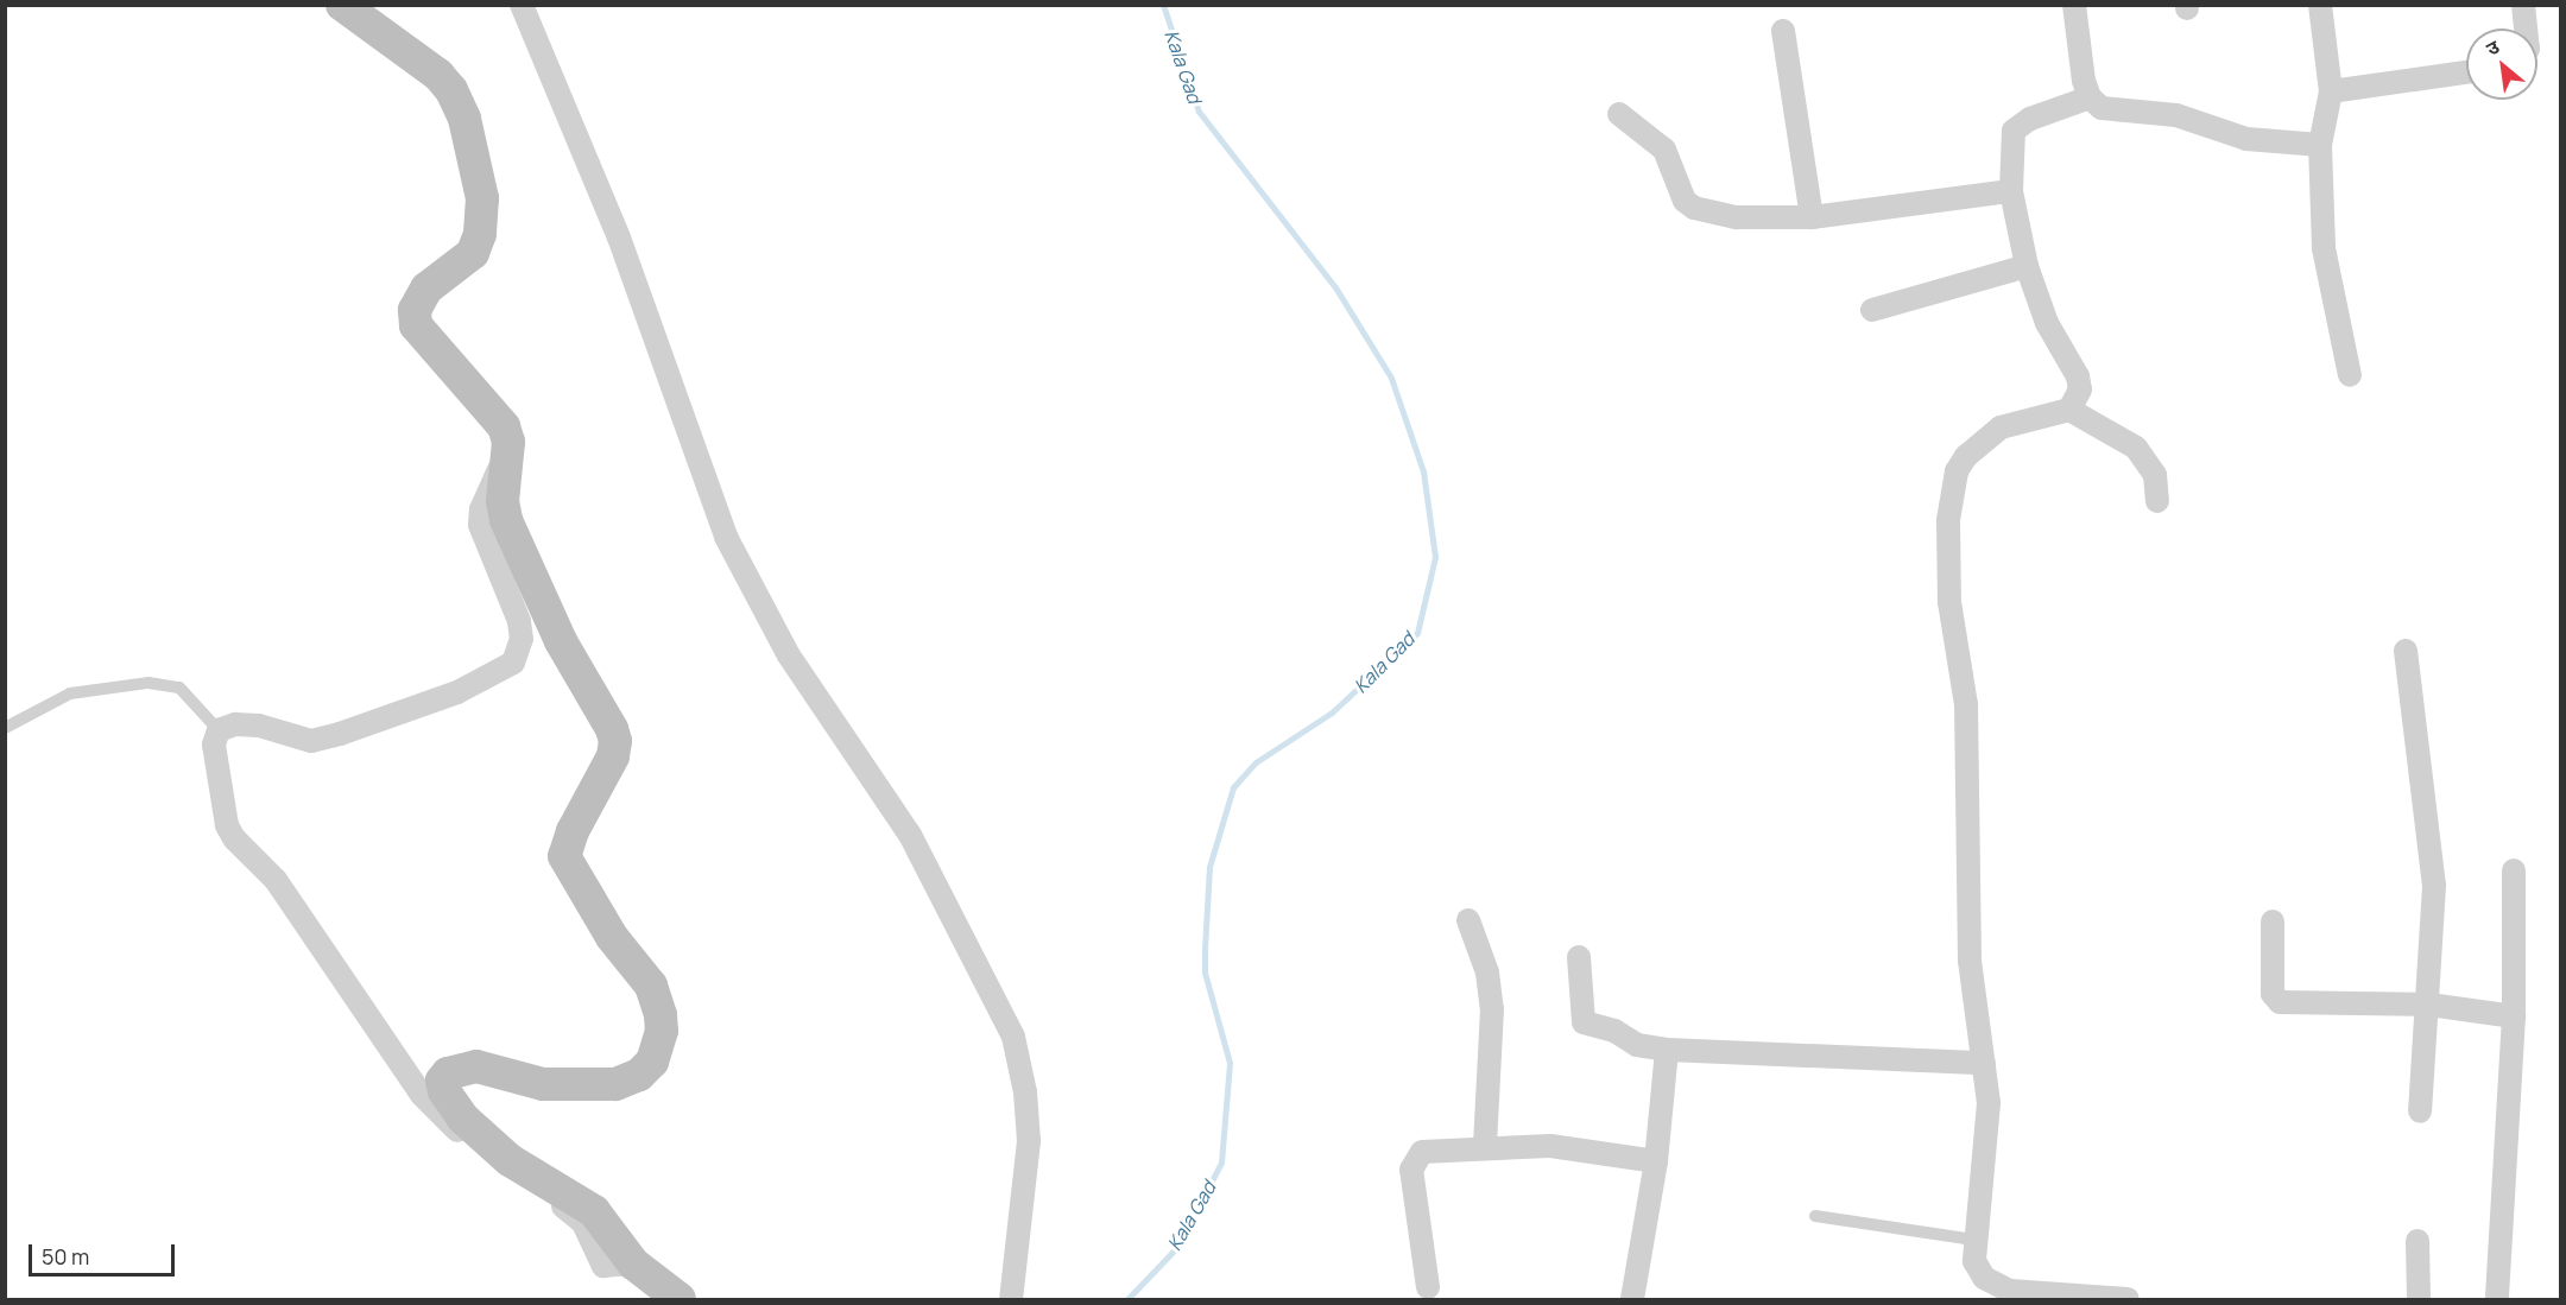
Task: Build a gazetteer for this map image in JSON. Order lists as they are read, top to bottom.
{
  "water": ["Kala Gad"],
  "scale_bar": "50 m",
  "north": "top left"
}
